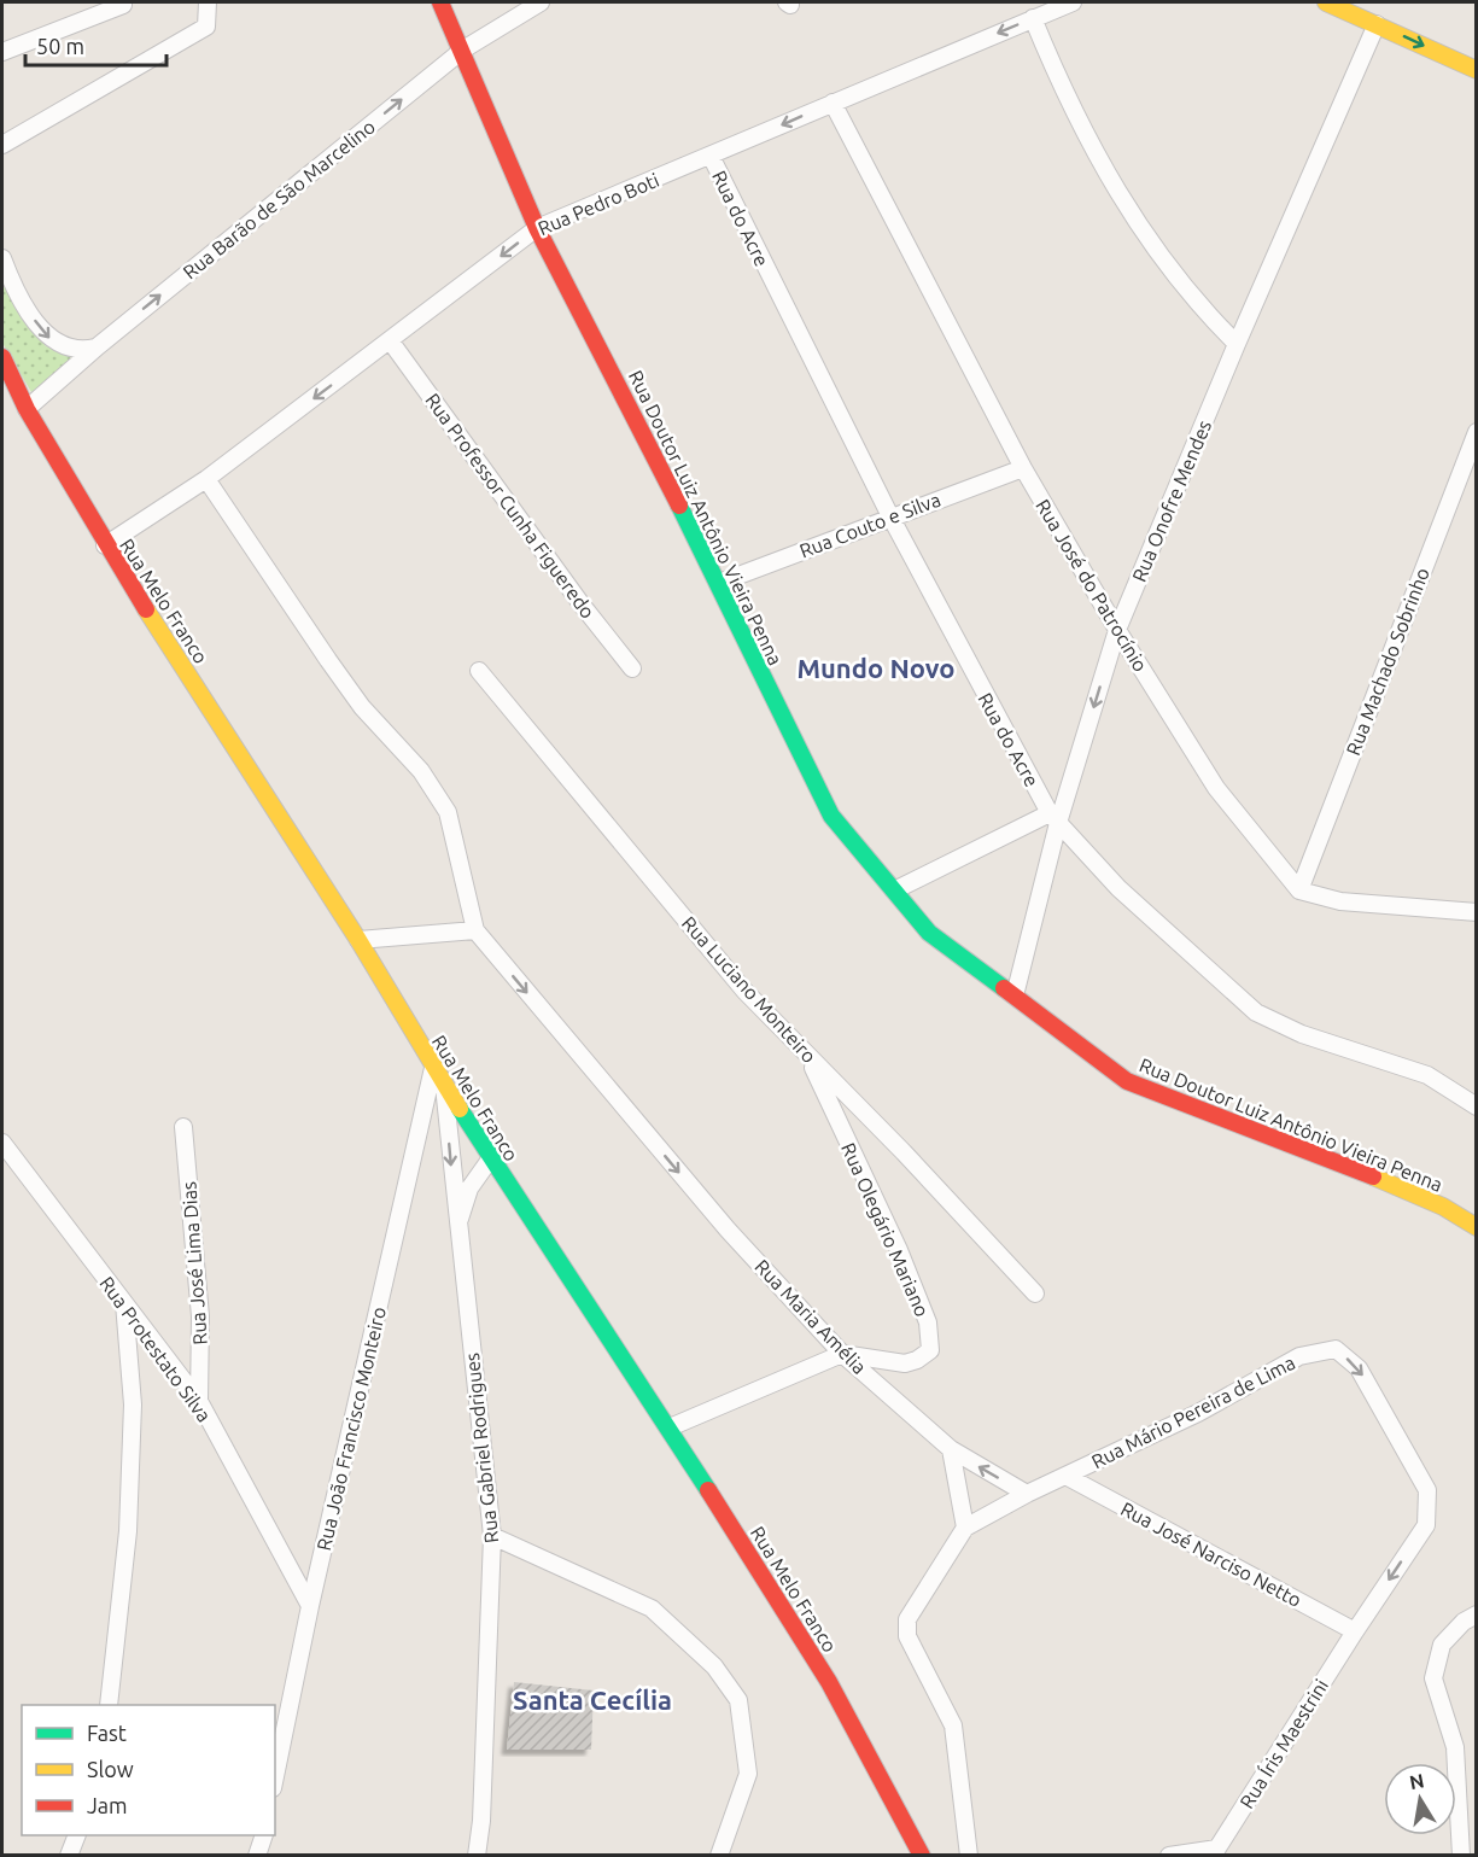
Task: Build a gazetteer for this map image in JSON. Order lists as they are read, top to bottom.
{
  "streets": {
    "street": [
      "Rua Barão de São Marcelino",
      "Rua Pedro Boti",
      "Rua do Acre",
      "Rua Onofre Mendes",
      "Rua Professor Cunha Figueredo",
      "Rua Doutor Luiz Antônio Vieira Penna",
      "Rua Couto e Silva",
      "Rua José do Patrocínio",
      "Rua Melo Franco",
      "Rua Machado Sobrinho",
      "Rua Luciano Monteiro",
      "Rua Olegário Mariano",
      "Rua José Lima Dias",
      "Rua Maria Amélia",
      "Rua Protestato Silva",
      "Rua Mário Pereira de Lima",
      "Rua João Francisco Monteiro",
      "Rua Gabriel Rodrigues",
      "Rua José Narciso Netto",
      "Rua Íris Maestrini"
    ]
  },
  "crossings": [
    ["Rua Barão de São Marcelino", "Rua Doutor Luiz Antônio Vieira Penna"],
    ["Rua Barão de São Marcelino", "Rua Melo Franco"],
    ["Rua Pedro Boti", "Rua do Acre"],
    ["Rua Pedro Boti", "Rua Professor Cunha Figueredo"],
    ["Rua Pedro Boti", "Rua Doutor Luiz Antônio Vieira Penna"],
    ["Rua Pedro Boti", "Rua José do Patrocínio"],
    ["Rua Pedro Boti", "Rua Melo Franco"],
    ["Rua do Acre", "Rua Onofre Mendes"],
    ["Rua do Acre", "Rua Couto e Silva"],
    ["Rua Onofre Mendes", "Rua Doutor Luiz Antônio Vieira Penna"],
    ["Rua Onofre Mendes", "Rua José do Patrocínio"],
    ["Rua Doutor Luiz Antônio Vieira Penna", "Rua Couto e Silva"],
    ["Rua Couto e Silva", "Rua José do Patrocínio"],
    ["Rua José do Patrocínio", "Rua Machado Sobrinho"],
    ["Rua Melo Franco", "Rua João Francisco Monteiro"],
    ["Rua Melo Franco", "Rua Gabriel Rodrigues"],
    ["Rua Luciano Monteiro", "Rua Olegário Mariano"],
    ["Rua Olegário Mariano", "Rua Maria Amélia"],
    ["Rua José Lima Dias", "Rua Protestato Silva"],
    ["Rua Protestato Silva", "Rua João Francisco Monteiro"],
    ["Rua Mário Pereira de Lima", "Rua José Narciso Netto"],
    ["Rua Mário Pereira de Lima", "Rua Íris Maestrini"],
    ["Rua José Narciso Netto", "Rua Íris Maestrini"]
  ],
  "one_way": ["Rua Barão de São Marcelino", "Rua Pedro Boti", "Rua Maria Amélia"],
  "districts": ["Mundo Novo", "Santa Cecília"],
  "legend": ["Fast", "Slow", "Jam"],
  "scale_bar": "50 m",
  "north": "top"
}
